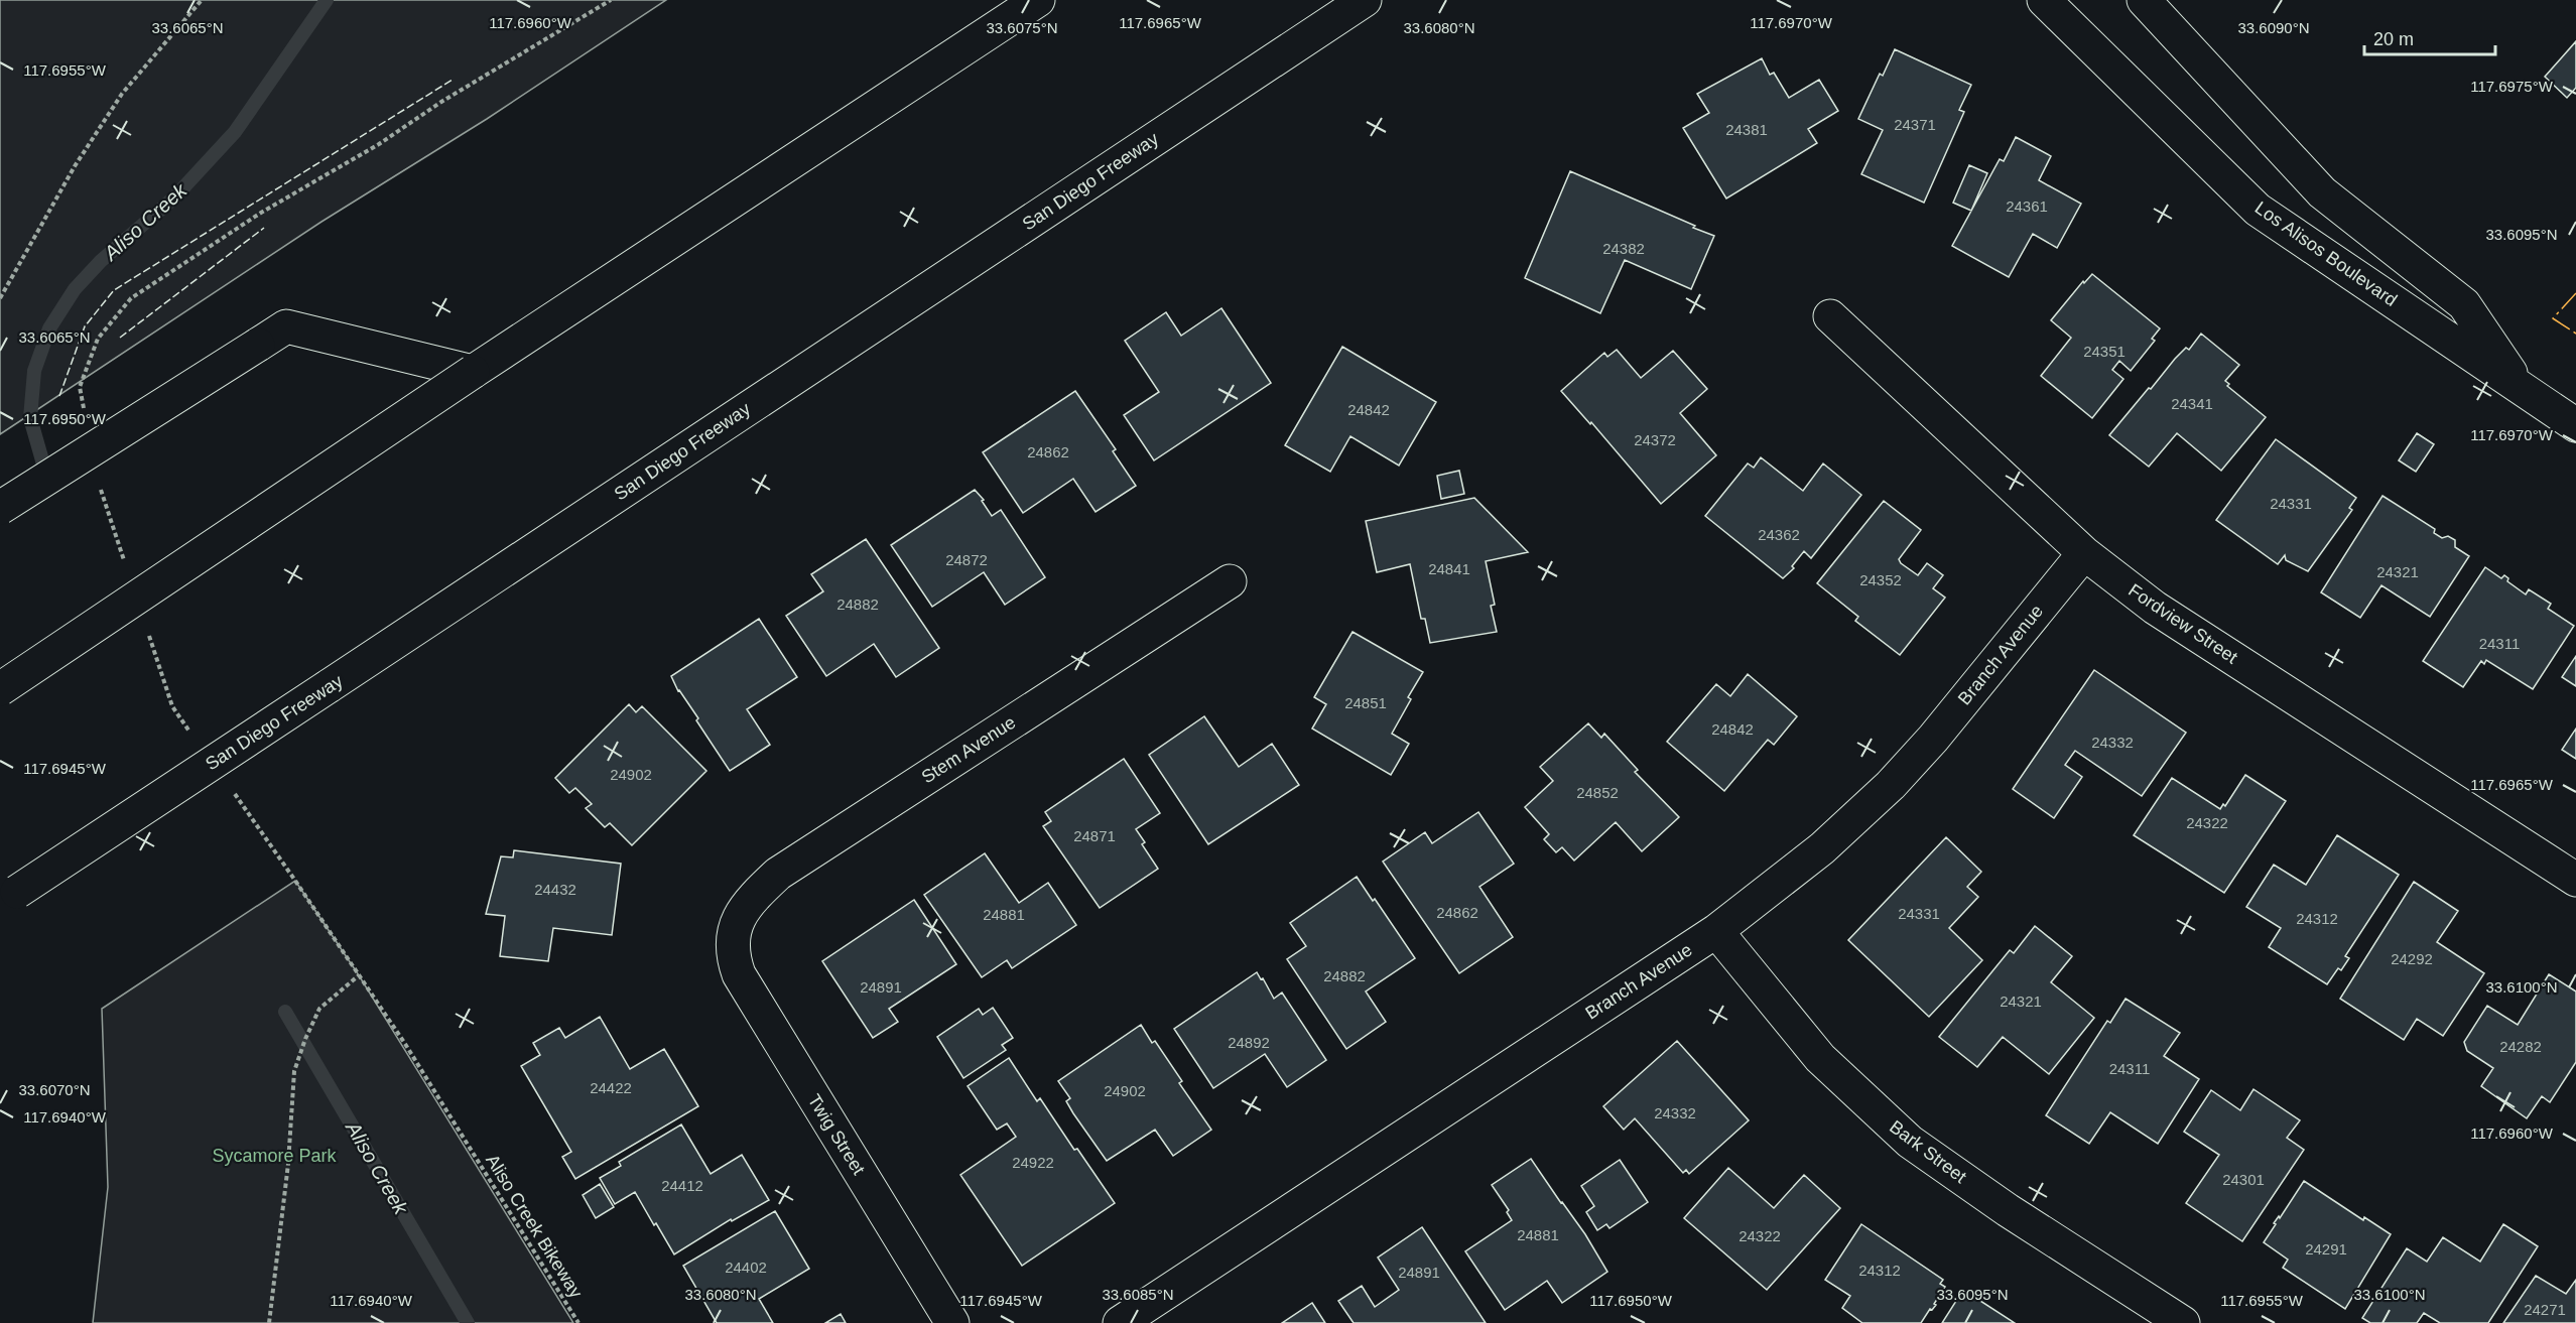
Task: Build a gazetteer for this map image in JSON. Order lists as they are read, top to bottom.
{
  "streets": {
    "main road": [
      "San Diego Freeway",
      "Los Alisos Boulevard",
      "Fordview Street",
      "Branch Avenue",
      "Stem Avenue",
      "Twig Street",
      "Bark Street"
    ],
    "path": ["Aliso Creek Bikeway"]
  },
  "crossings": [
    ["Fordview Street", "Branch Avenue"],
    ["Branch Avenue", "Bark Street"],
    ["Stem Avenue", "Twig Street"]
  ],
  "water": ["Aliso Creek"],
  "parks": ["Sycamore Park"],
  "house_numbers": [
    "24371",
    "24381",
    "24361",
    "24382",
    "24351",
    "24341",
    "24842",
    "24372",
    "24862",
    "24331",
    "24362",
    "24872",
    "24841",
    "24321",
    "24352",
    "24882",
    "24311",
    "24851",
    "24842",
    "24332",
    "24902",
    "24852",
    "24322",
    "24871",
    "24432",
    "24862",
    "24331",
    "24881",
    "24312",
    "24292",
    "24882",
    "24891",
    "24321",
    "24892",
    "24282",
    "24311",
    "24422",
    "24902",
    "24332",
    "24922",
    "24301",
    "24412",
    "24881",
    "24322",
    "24291",
    "24402",
    "24312",
    "24891",
    "24271"
  ],
  "scale_bar": "20 m",
  "coordinates": [
    "117.6965°W",
    "117.6960°W",
    "117.6970°W",
    "33.6065°N",
    "33.6075°N",
    "33.6080°N",
    "33.6090°N",
    "117.6955°W",
    "117.6975°W",
    "33.6095°N",
    "117.6950°W",
    "117.6945°W",
    "33.6100°N",
    "33.6070°N",
    "117.6940°W",
    "33.6085°N"
  ]
}
